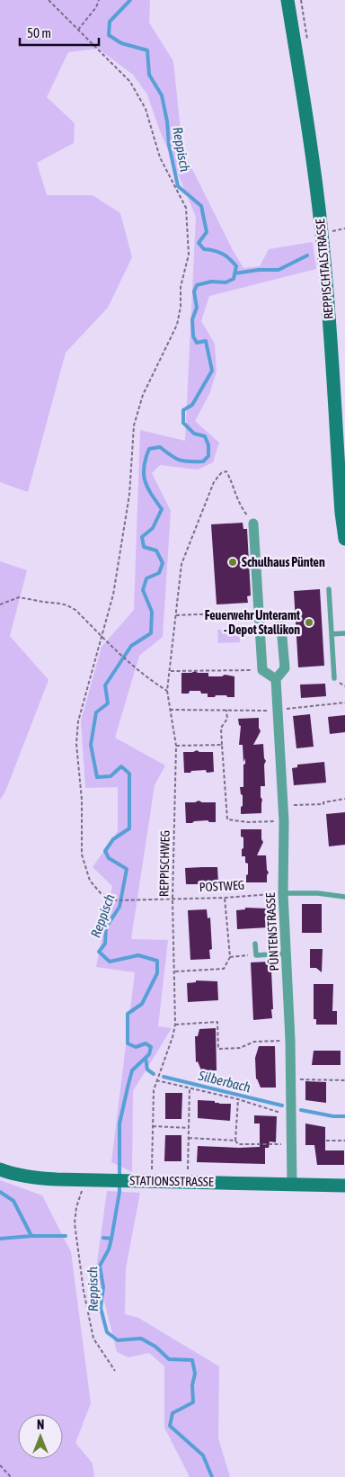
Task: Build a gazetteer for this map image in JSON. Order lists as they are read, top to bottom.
{
  "streets": {
    "main road": ["REPPISCHTALSTRASSE", "STATIONSSTRASSE"],
    "street": ["PÜNTENSTRASSE"],
    "path": ["REPPISCHWEG", "POSTWEG"]
  },
  "crossings": [
    ["REPPISCHWEG", "POSTWEG"],
    ["POSTWEG", "PÜNTENSTRASSE"],
    ["PÜNTENSTRASSE", "STATIONSSTRASSE"]
  ],
  "water": ["Reppisch", "Silberbach"],
  "places": ["Schulhaus Pünten", "Feuerwehr Unteramt - Depot Stallikon"],
  "scale_bar": "50 m",
  "north": "top"
}
